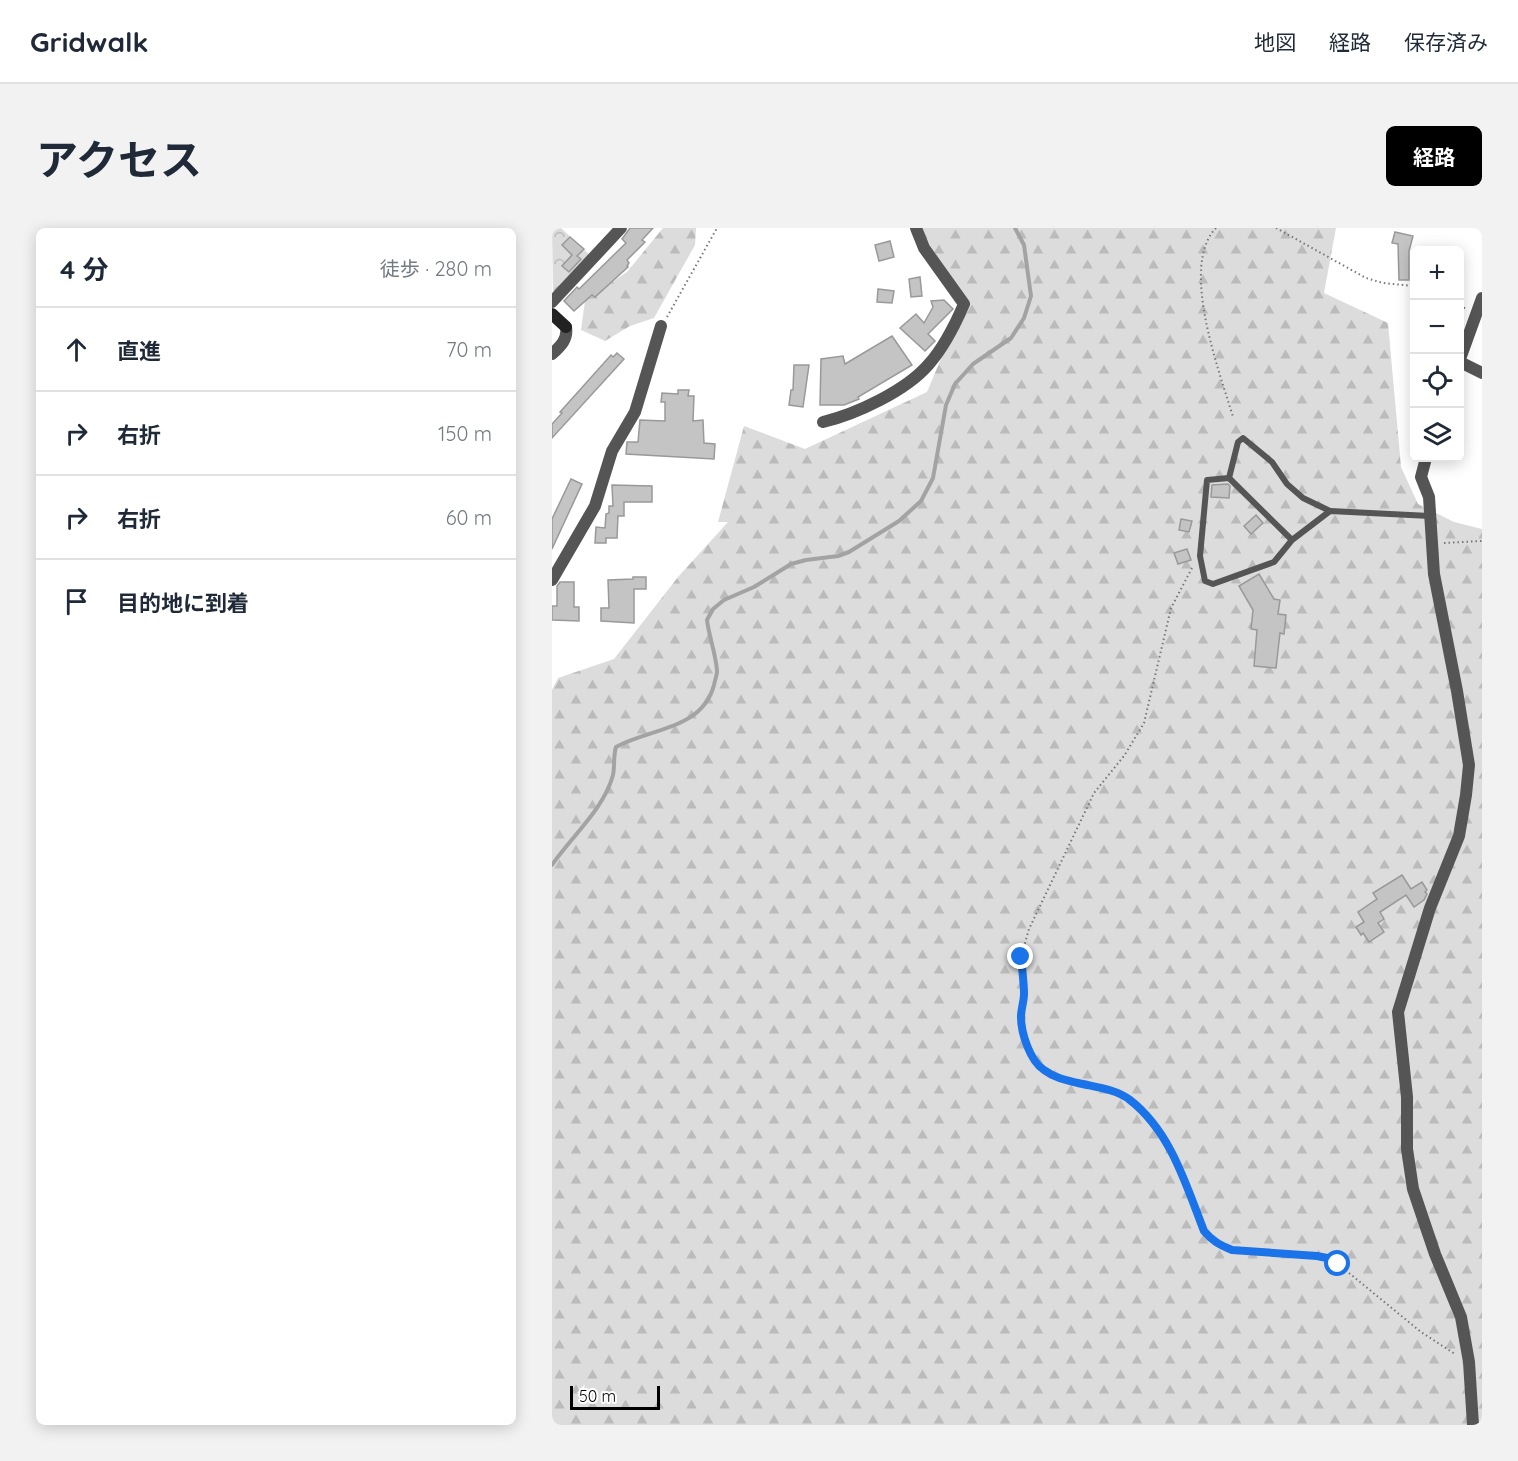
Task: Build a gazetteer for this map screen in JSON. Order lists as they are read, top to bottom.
{
  "scale_bar": "50 m",
  "page": {
    "header": "Gridwalk",
    "nav": ["地図", "経路", "保存済み"],
    "title": "アクセス",
    "buttons": "経路",
    "heading": ["4 分", "徒歩 · 280 m"],
    "map_buttons": ["+", "−"],
    "list": [
      ["直進", "70 m"],
      ["右折", "150 m"],
      ["右折", "60 m"],
      "目的地に到着"
    ],
    "scale": "50 m"
  }
}
